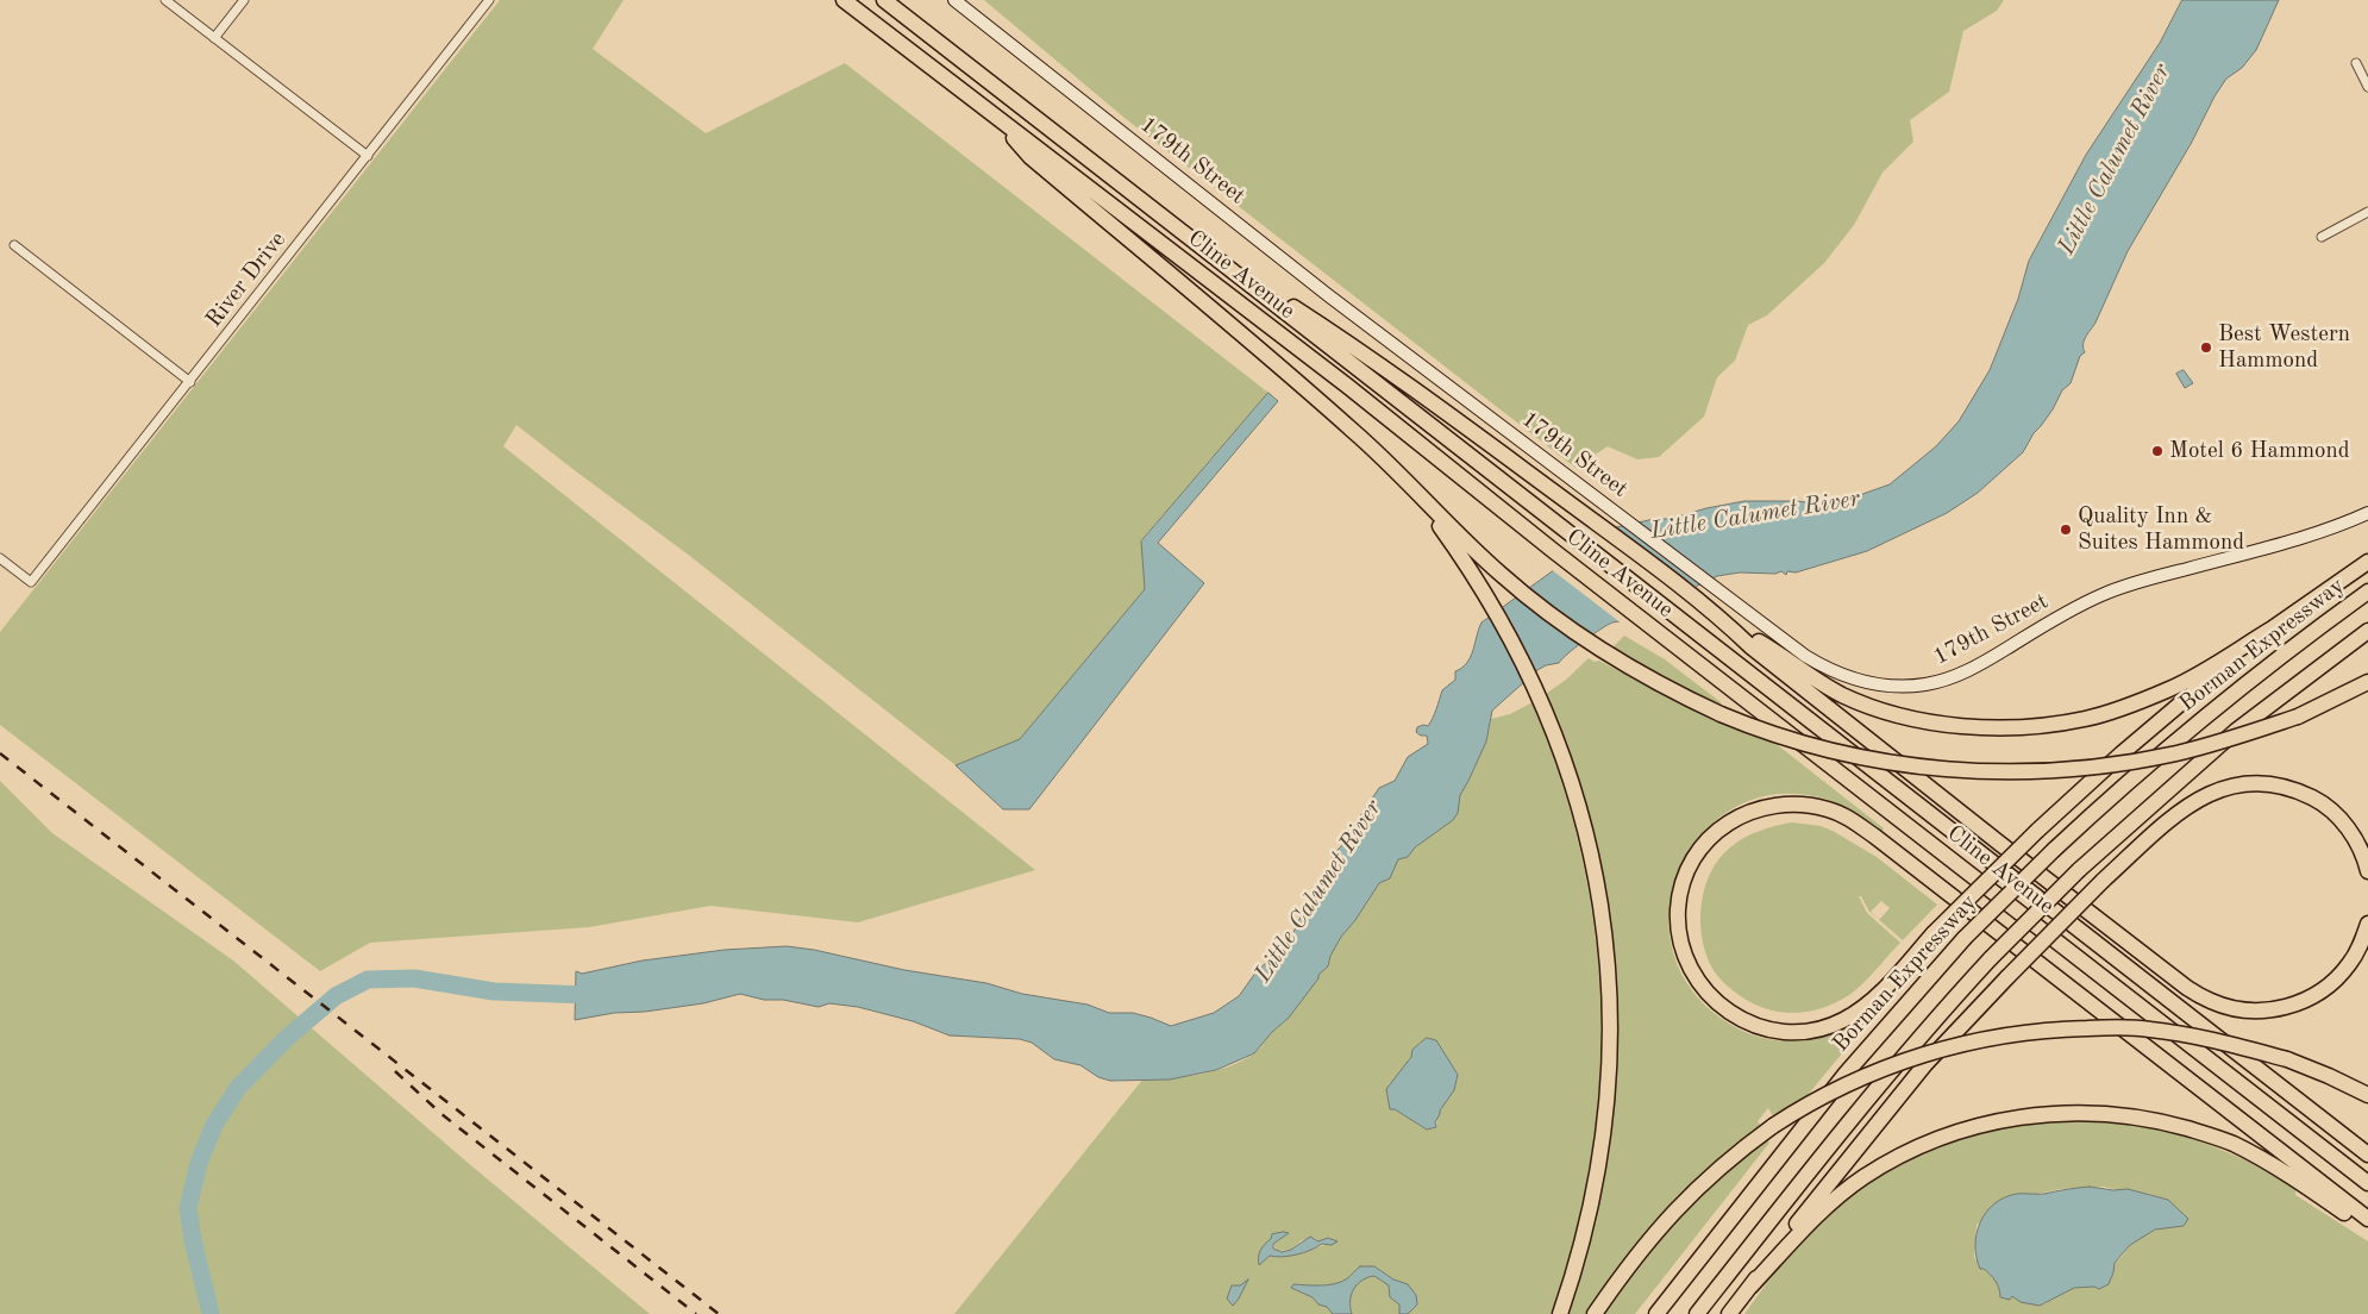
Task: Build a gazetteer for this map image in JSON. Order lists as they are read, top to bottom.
{
  "streets": {
    "highway": ["Cline Avenue", "Borman Expressway"],
    "street": ["179th Street", "River Drive"]
  },
  "water": ["Little Calumet River"],
  "places": ["Best Western Hammond", "Motel 6 Hammond", "Quality Inn & Suites Hammond"]
}
